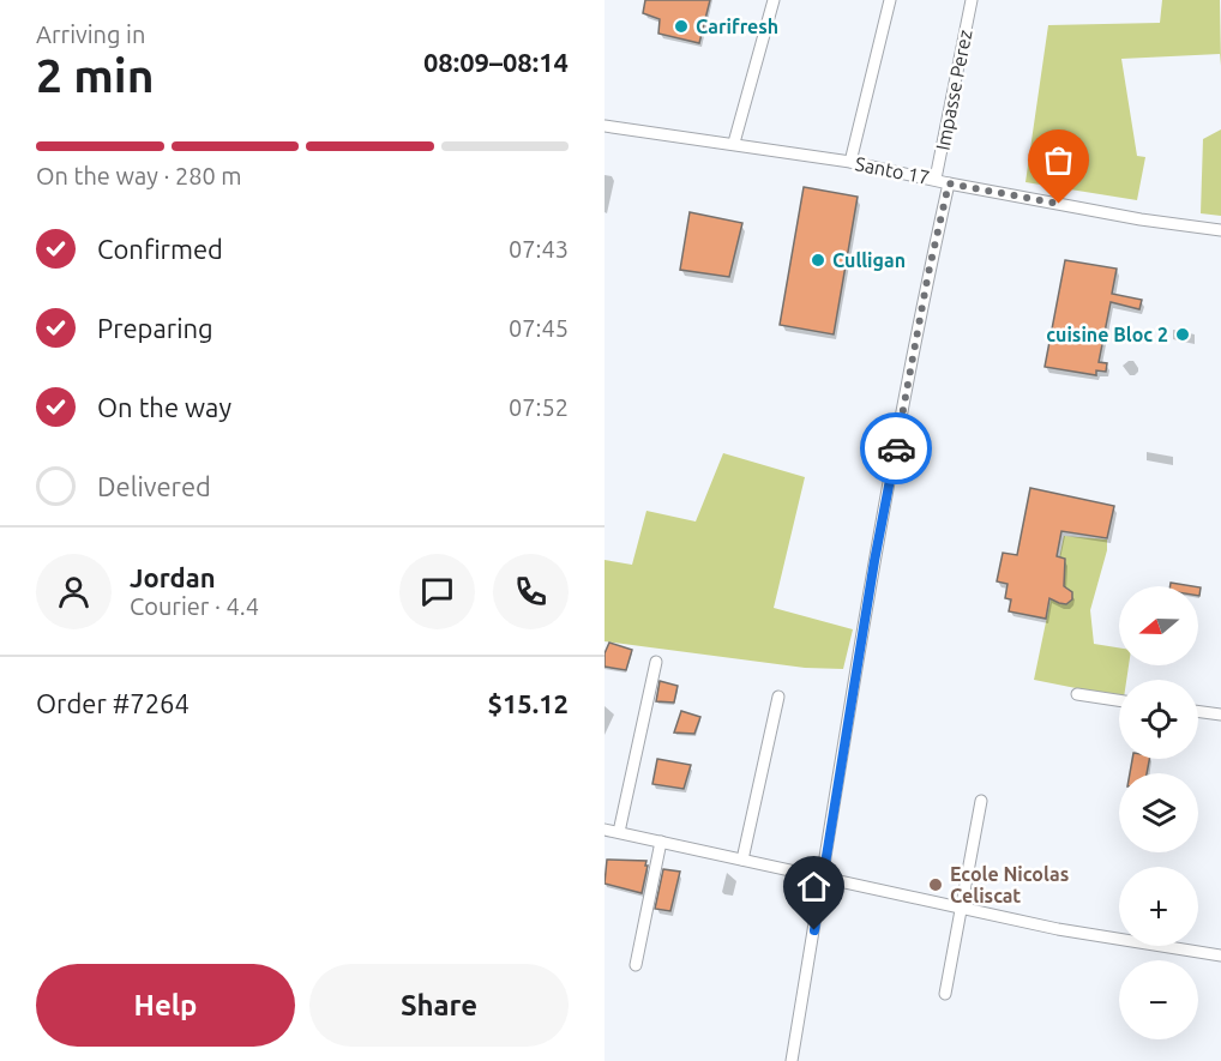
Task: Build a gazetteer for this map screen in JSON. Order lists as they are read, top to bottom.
{
  "streets": {
    "street": ["Impasse Perez", "Santo 17"]
  },
  "crossings": [
    ["Impasse Perez", "Santo 17"]
  ],
  "places": [
    "Carifresh",
    "Culligan",
    "cuisine Bloc 2",
    "Ecole Nicolas Celiscat"
  ],
  "north": "left",
  "page": {
    "heading": ["2 min", "Arriving in", "08:09–08:14"],
    "panel": [
      "Jordan",
      "Courier · 4.4",
      "Order #7264",
      "$15.12"
    ],
    "bar": "On the way · 280 m",
    "list": [
      ["Confirmed", "07:43"],
      ["Preparing", "07:45"],
      ["On the way", "07:52"],
      "Delivered"
    ],
    "map_buttons": ["+", "−"],
    "buttons": ["Help", "Share"]
  }
}
